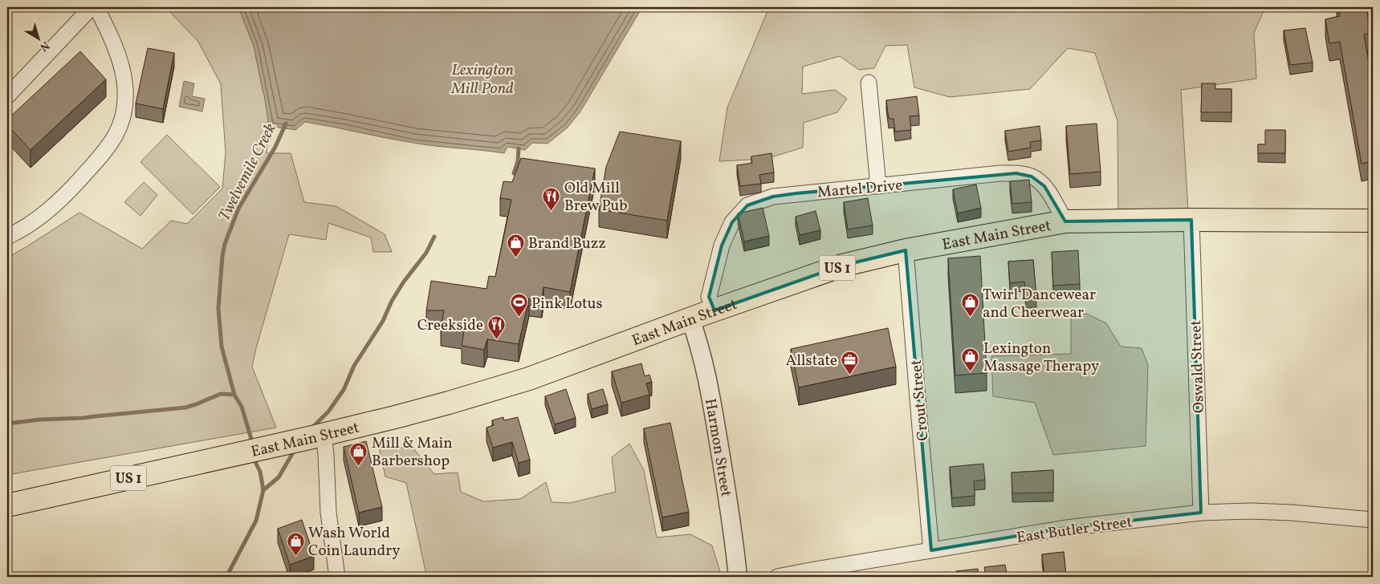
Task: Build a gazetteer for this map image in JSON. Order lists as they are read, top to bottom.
{
  "streets": {
    "main road": ["East Main Street", "US 1"],
    "street": [
      "Martel Drive",
      "Oswald Street",
      "Crout Street",
      "Harmon Street",
      "East Butler Street"
    ]
  },
  "crossings": [
    ["Martel Drive", "East Main Street"],
    ["East Main Street", "Oswald Street"],
    ["East Main Street", "Crout Street"],
    ["East Main Street", "Harmon Street"],
    ["Oswald Street", "East Butler Street"],
    ["Crout Street", "East Butler Street"]
  ],
  "water": ["Lexington Mill Pond", "Twelvemile Creek"],
  "places": {
    "restaurant": ["Old Mill Brew Pub", "Creekside"],
    "shop": [
      "Brand Buzz",
      "Twirl Dancewear and Cheerwear",
      "Lexington Massage Therapy",
      "Mill & Main Barbershop",
      "Wash World Coin Laundry"
    ],
    "sports": ["Pink Lotus"],
    "office": ["Allstate"]
  },
  "north": "bottom right"
}
